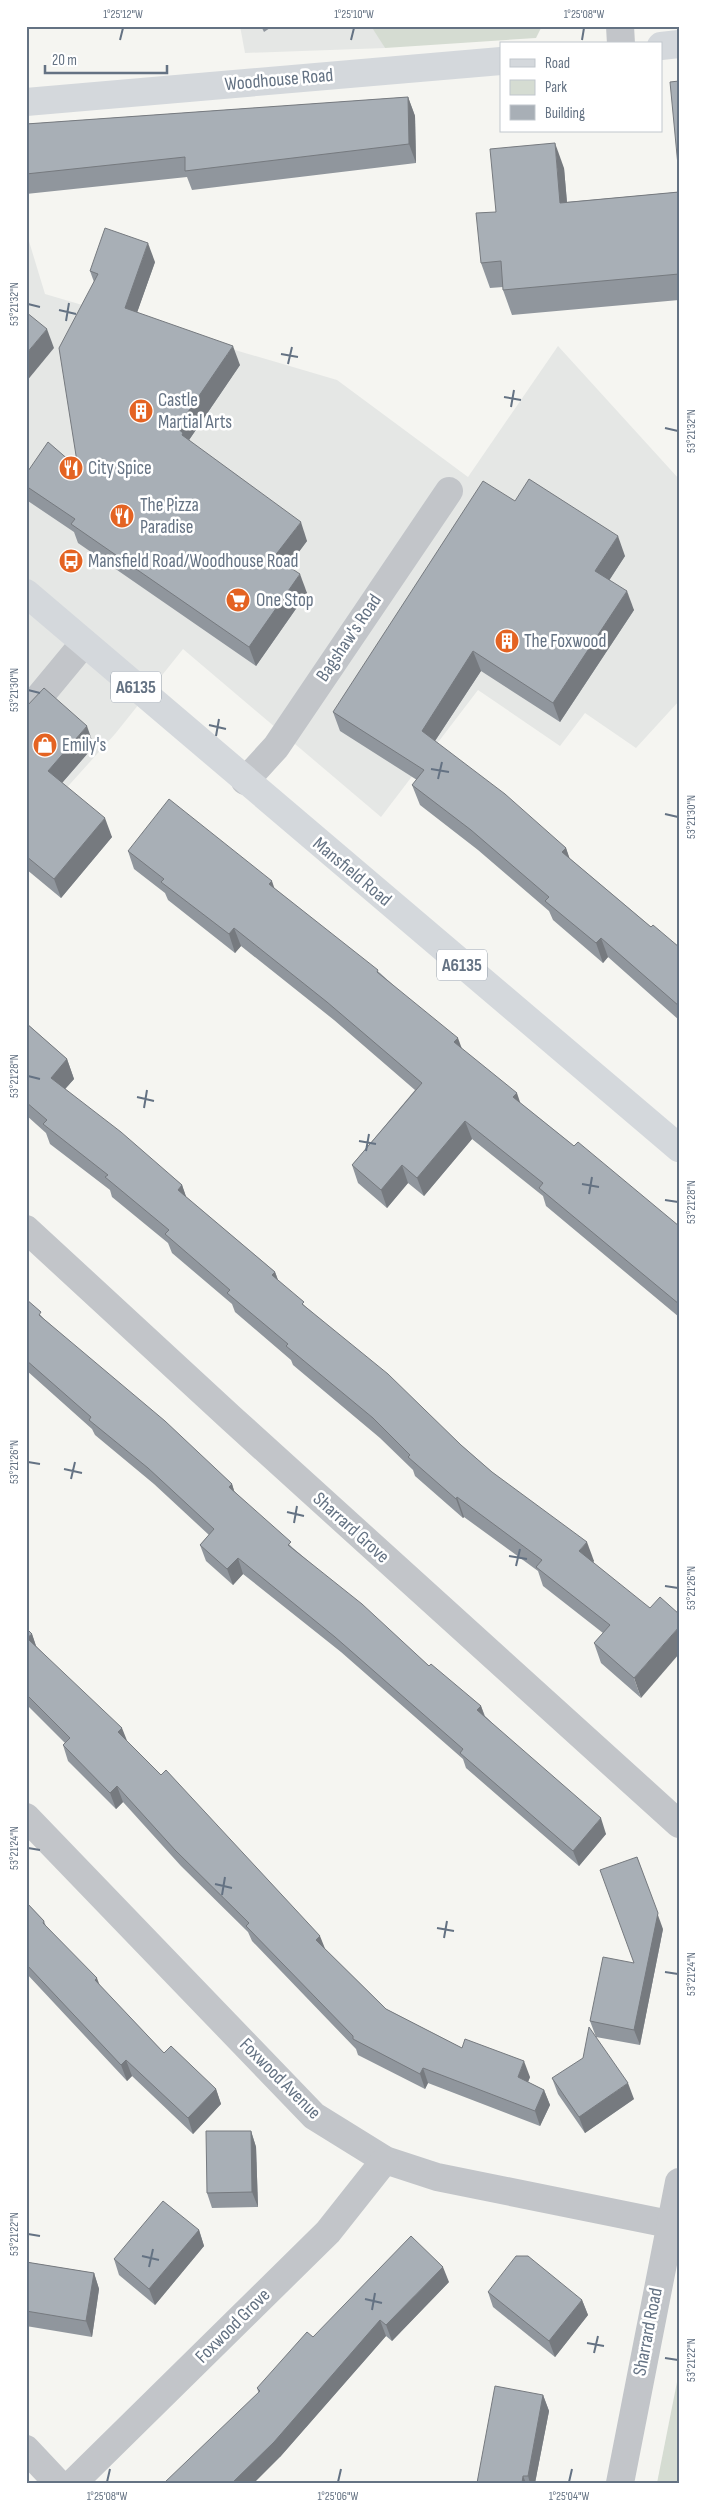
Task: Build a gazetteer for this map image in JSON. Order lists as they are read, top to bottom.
{
  "streets": {
    "main road": ["Woodhouse Road", "A6135", "Mansfield Road"],
    "street": [
      "Bagshaw's Road",
      "Sharrard Grove",
      "Foxwood Avenue",
      "Foxwood Grove",
      "Sharrard Road"
    ]
  },
  "crossings": [
    ["Bagshaw's Road", "Mansfield Road"],
    ["Foxwood Avenue", "Foxwood Grove"],
    ["Foxwood Avenue", "Sharrard Road"]
  ],
  "places": {
    "building": ["Castle Martial Arts", "The Foxwood"],
    "restaurant": ["City Spice", "The Pizza Paradise"],
    "bus stop": ["Mansfield Road/Woodhouse Road"],
    "supermarket": ["One Stop"],
    "shop": ["Emily's"]
  },
  "legend": ["Road", "Park", "Building"],
  "scale_bar": "20 m",
  "coordinates": [
    "1°25'12\"W",
    "1°25'10\"W",
    "1°25'08\"W",
    "53°21'32\"N",
    "53°21'30\"N",
    "53°21'28\"N",
    "53°21'26\"N",
    "53°21'24\"N",
    "53°21'22\"N",
    "1°25'06\"W",
    "1°25'04\"W"
  ]
}
